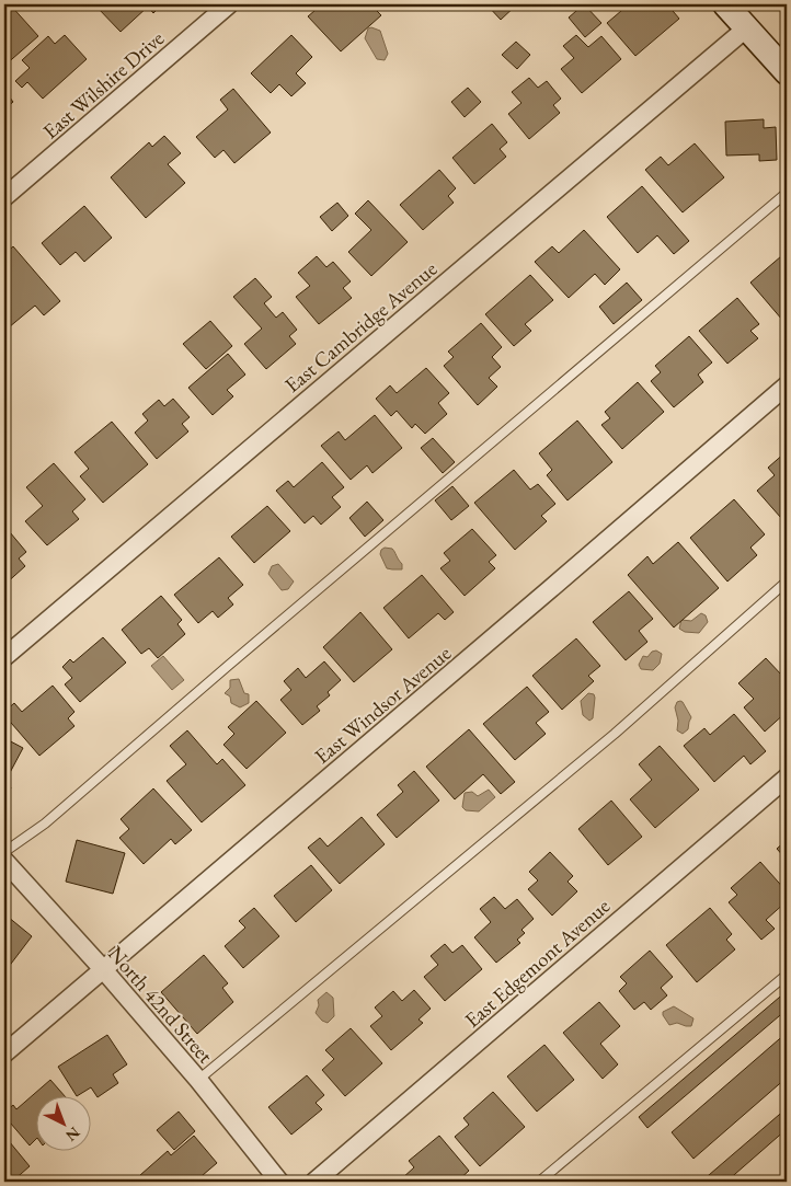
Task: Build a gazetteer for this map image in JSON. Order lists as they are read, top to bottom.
{
  "streets": {
    "street": [
      "East Wilshire Drive",
      "East Cambridge Avenue",
      "East Windsor Avenue",
      "East Edgemont Avenue",
      "North 42nd Street"
    ]
  },
  "crossings": [
    ["East Windsor Avenue", "North 42nd Street"]
  ],
  "north": "bottom right"
}
